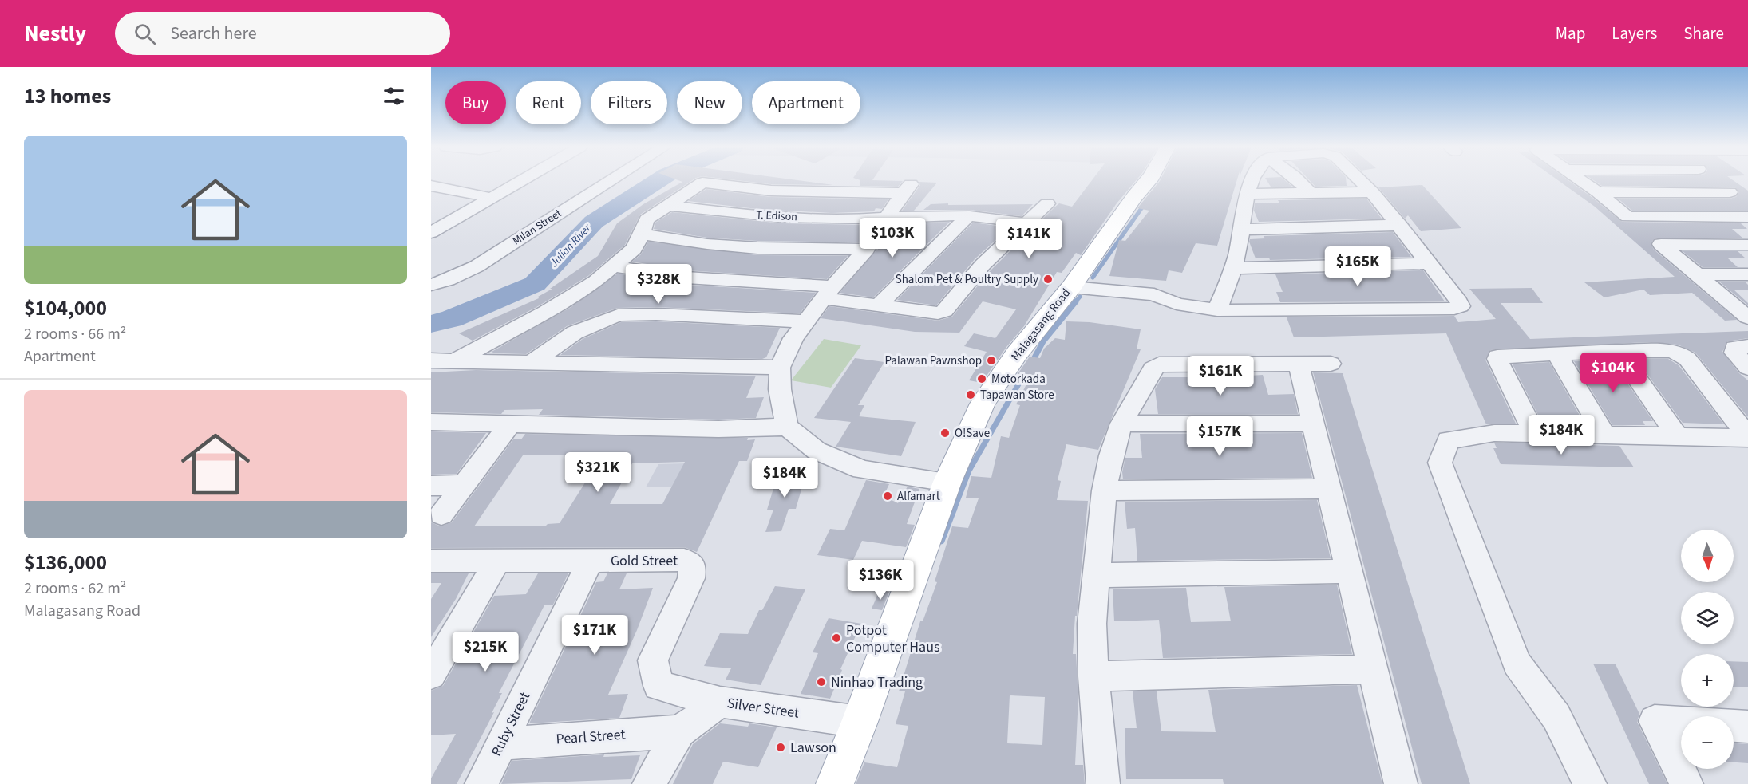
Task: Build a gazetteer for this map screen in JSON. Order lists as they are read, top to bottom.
{
  "streets": {
    "main road": ["Malagasang Road"],
    "street": [
      "T. Edison",
      "Milan Street",
      "Gold Street",
      "Silver Street",
      "Ruby Street",
      "Pearl Street"
    ]
  },
  "crossings": [
    ["Malagasang Road", "Silver Street"],
    ["Gold Street", "Silver Street"],
    ["Gold Street", "Ruby Street"],
    ["Silver Street", "Pearl Street"],
    ["Ruby Street", "Pearl Street"]
  ],
  "water": ["Julian River"],
  "places": [
    "Shalom Pet & Poultry Supply",
    "Palawan Pawnshop",
    "Motorkada",
    "Tapawan Store",
    "O!Save",
    "Alfamart",
    "Potpot Computer Haus",
    "Ninhao Trading",
    "Lawson"
  ],
  "north": "bottom",
  "page": {
    "header": "Nestly",
    "search": "Search here",
    "nav": ["Map", "Layers", "Share"],
    "heading": "13 homes",
    "chip": [
      "Buy",
      "Rent",
      "Filters",
      "New",
      "Apartment"
    ],
    "list": [
      {
        "name": "$104,000",
        "note": "2 rooms · 66 m² · Apartment"
      },
      {
        "name": "$136,000",
        "note": "2 rooms · 62 m² · Malagasang Road"
      }
    ],
    "price": [
      "$103K",
      "$141K",
      "$165K",
      "$328K",
      "$104K",
      "$161K",
      "$184K",
      "$157K",
      "$321K",
      "$184K",
      "$136K",
      "$171K",
      "$215K"
    ],
    "map_buttons": ["+", "−"]
  }
}
